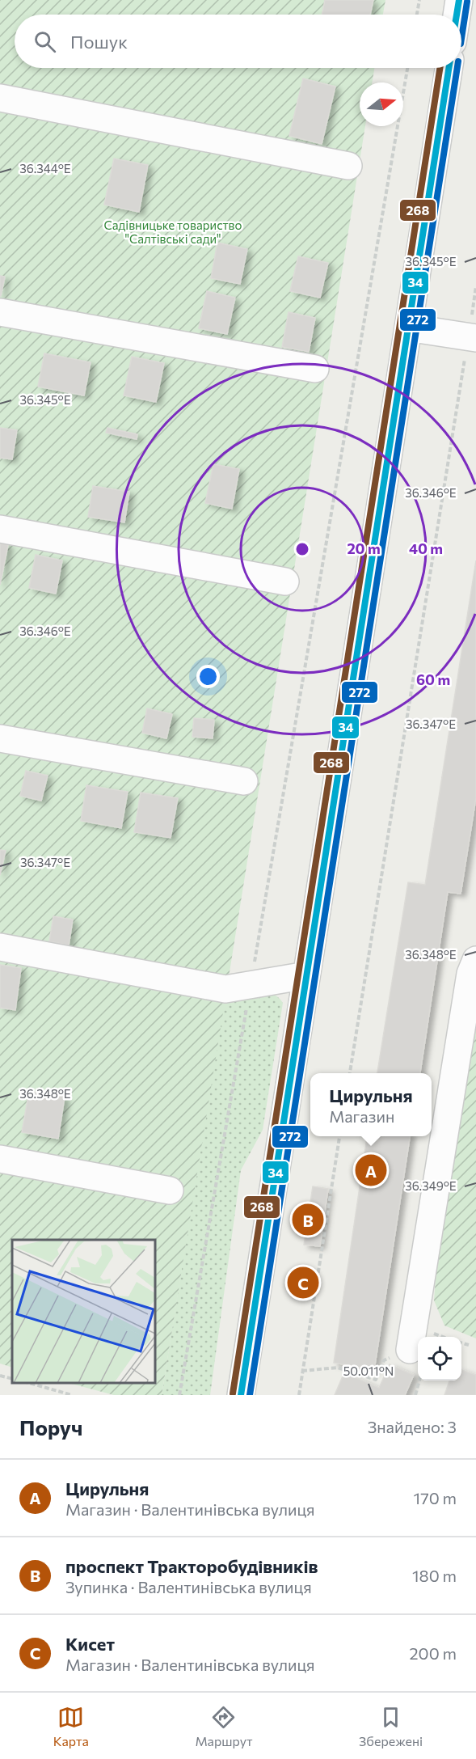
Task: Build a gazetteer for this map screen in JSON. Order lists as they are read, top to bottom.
{
  "parks": ["Садівницьке товариство \"Салтівські сади\""],
  "lines": ["transit line 34", "transit line 272", "transit line 268"],
  "north": "right",
  "page": {
    "search": "Пошук",
    "popup": ["Цирульня", "Магазин"],
    "pins": ["A", "B", "C"],
    "heading": ["Поруч", "Знайдено: 3"],
    "list": [
      {
        "mark": "A",
        "name": "Цирульня",
        "note": "Магазин · Валентинівська вулиця",
        "value": "170 m"
      },
      {
        "mark": "B",
        "name": "проспект Тракторобудівників",
        "note": "Зупинка · Валентинівська вулиця",
        "value": "180 m"
      },
      {
        "mark": "C",
        "name": "Кисет",
        "note": "Магазин · Валентинівська вулиця",
        "value": "200 m"
      }
    ],
    "nav": ["Карта", "Маршрут", "Збережені"]
  },
  "coordinates": [
    "36.344°E",
    "36.345°E",
    "36.346°E",
    "36.347°E",
    "36.348°E",
    "36.349°E",
    "50.011°N"
  ],
  "rings": ["20 m", "40 m", "60 m"]
}
